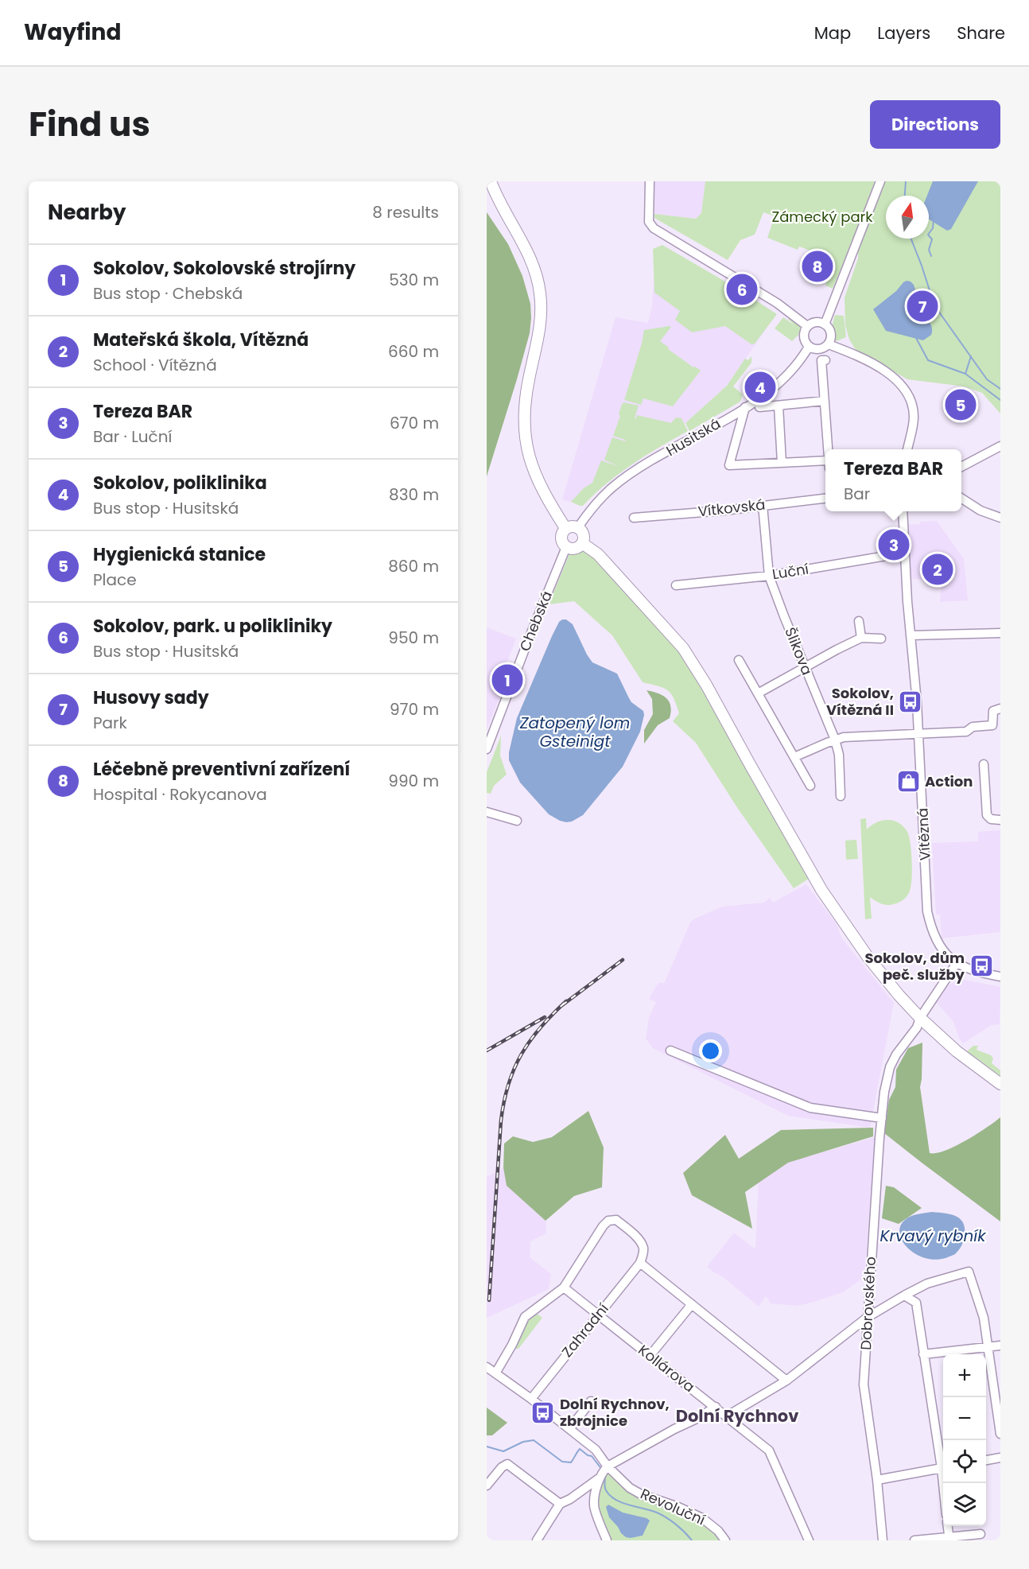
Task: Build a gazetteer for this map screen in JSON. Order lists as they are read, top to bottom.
{
  "streets": {
    "street": [
      "Husitská",
      "Vítkovská",
      "Luční",
      "Chebská",
      "Šlikova",
      "Vítězná",
      "Dobrovského",
      "Zahradní",
      "Kollárova",
      "Revoluční"
    ]
  },
  "crossings": [
    ["Husitská", "Chebská"],
    ["Vítkovská", "Šlikova"],
    ["Luční", "Šlikova"],
    ["Luční", "Vítězná"],
    ["Vítězná", "Dobrovského"],
    ["Zahradní", "Kollárova"],
    ["Zahradní", "Revoluční"]
  ],
  "districts": ["Dolní Rychnov"],
  "water": ["Zatopený lom Gsteinigt", "Krvavý rybník"],
  "parks": ["Zámecký park"],
  "places": {
    "bus stop": ["Sokolov, Vítězná II", "Sokolov, dům peč. služby", "Dolní Rychnov, zbrojnice"],
    "shop": ["Action"]
  },
  "north": "top",
  "page": {
    "header": "Wayfind",
    "nav": ["Map", "Layers", "Share"],
    "title": "Find us",
    "buttons": "Directions",
    "heading": ["Nearby", "8 results"],
    "list": [
      {
        "mark": "1",
        "name": "Sokolov, Sokolovské strojírny",
        "note": "Bus stop · Chebská",
        "value": "530 m"
      },
      {
        "mark": "2",
        "name": "Mateřská škola, Vítězná",
        "note": "School · Vítězná",
        "value": "660 m"
      },
      {
        "mark": "3",
        "name": "Tereza BAR",
        "note": "Bar · Luční",
        "value": "670 m"
      },
      {
        "mark": "4",
        "name": "Sokolov, poliklinika",
        "note": "Bus stop · Husitská",
        "value": "830 m"
      },
      {
        "mark": "5",
        "name": "Hygienická stanice",
        "note": "Place",
        "value": "860 m"
      },
      {
        "mark": "6",
        "name": "Sokolov, park. u polikliniky",
        "note": "Bus stop · Husitská",
        "value": "950 m"
      },
      {
        "mark": "7",
        "name": "Husovy sady",
        "note": "Park",
        "value": "970 m"
      },
      {
        "mark": "8",
        "name": "Léčebně preventivní zařízení",
        "note": "Hospital · Rokycanova",
        "value": "990 m"
      }
    ],
    "pins": [
      "8",
      "6",
      "7",
      "4",
      "5",
      "3",
      "2",
      "1"
    ],
    "popup": ["Tereza BAR", "Bar"],
    "map_buttons": ["+", "−"]
  }
}
